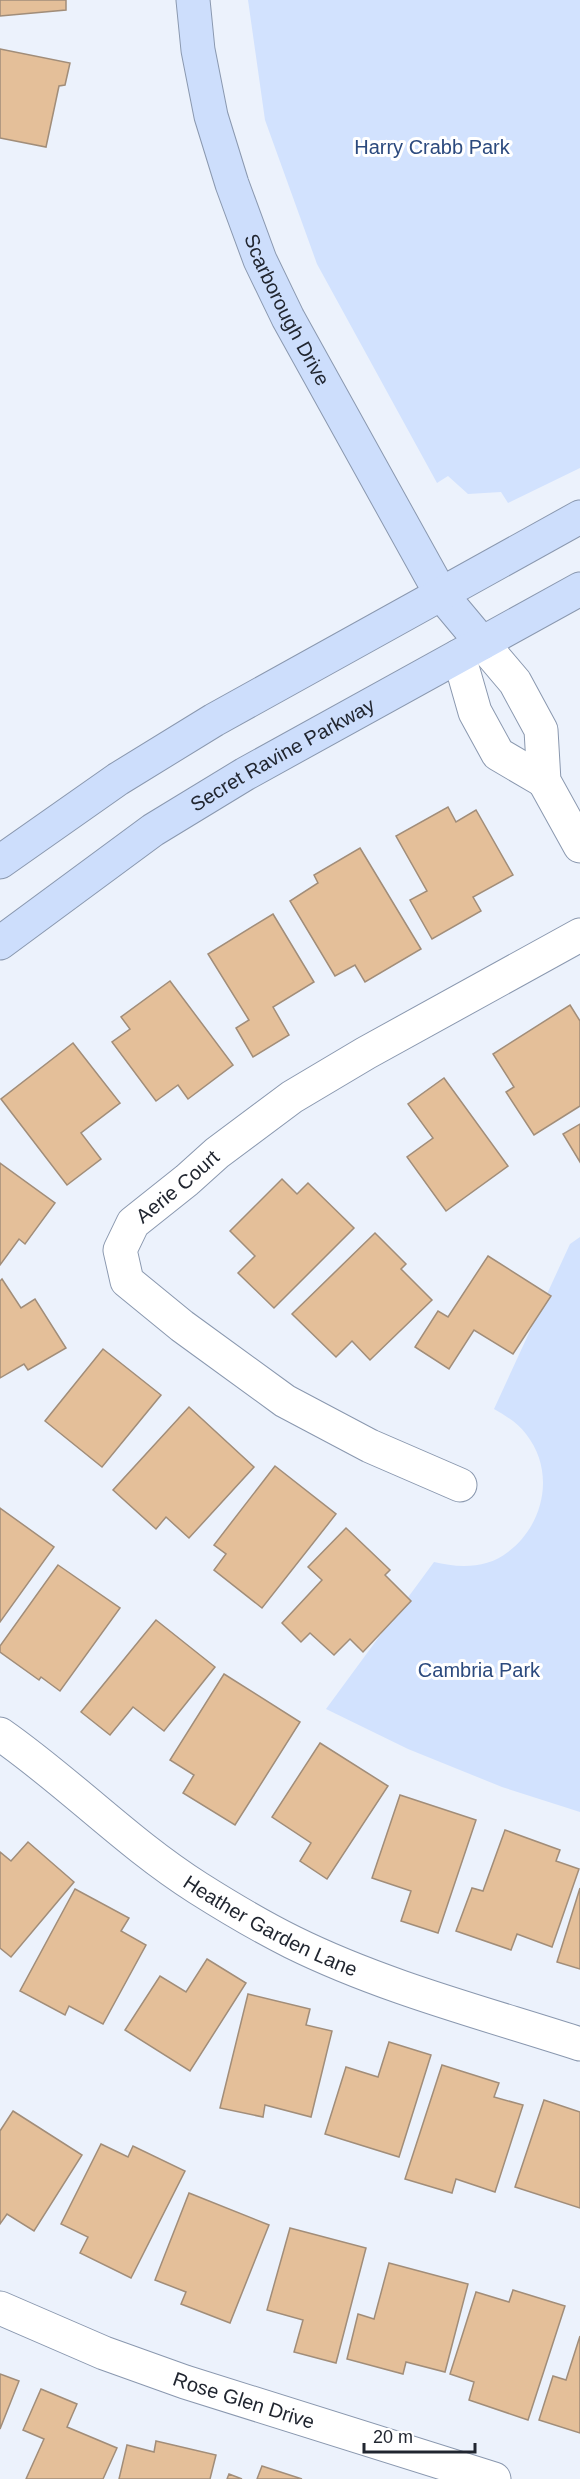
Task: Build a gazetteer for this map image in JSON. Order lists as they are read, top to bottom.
{
  "streets": {
    "main road": ["Scarborough Drive", "Secret Ravine Parkway"],
    "street": ["Aerie Court", "Heather Garden Lane", "Rose Glen Drive"]
  },
  "crossings": [
    ["Scarborough Drive", "Secret Ravine Parkway"]
  ],
  "parks": ["Harry Crabb Park", "Cambria Park"],
  "scale_bar": "20 m"
}
